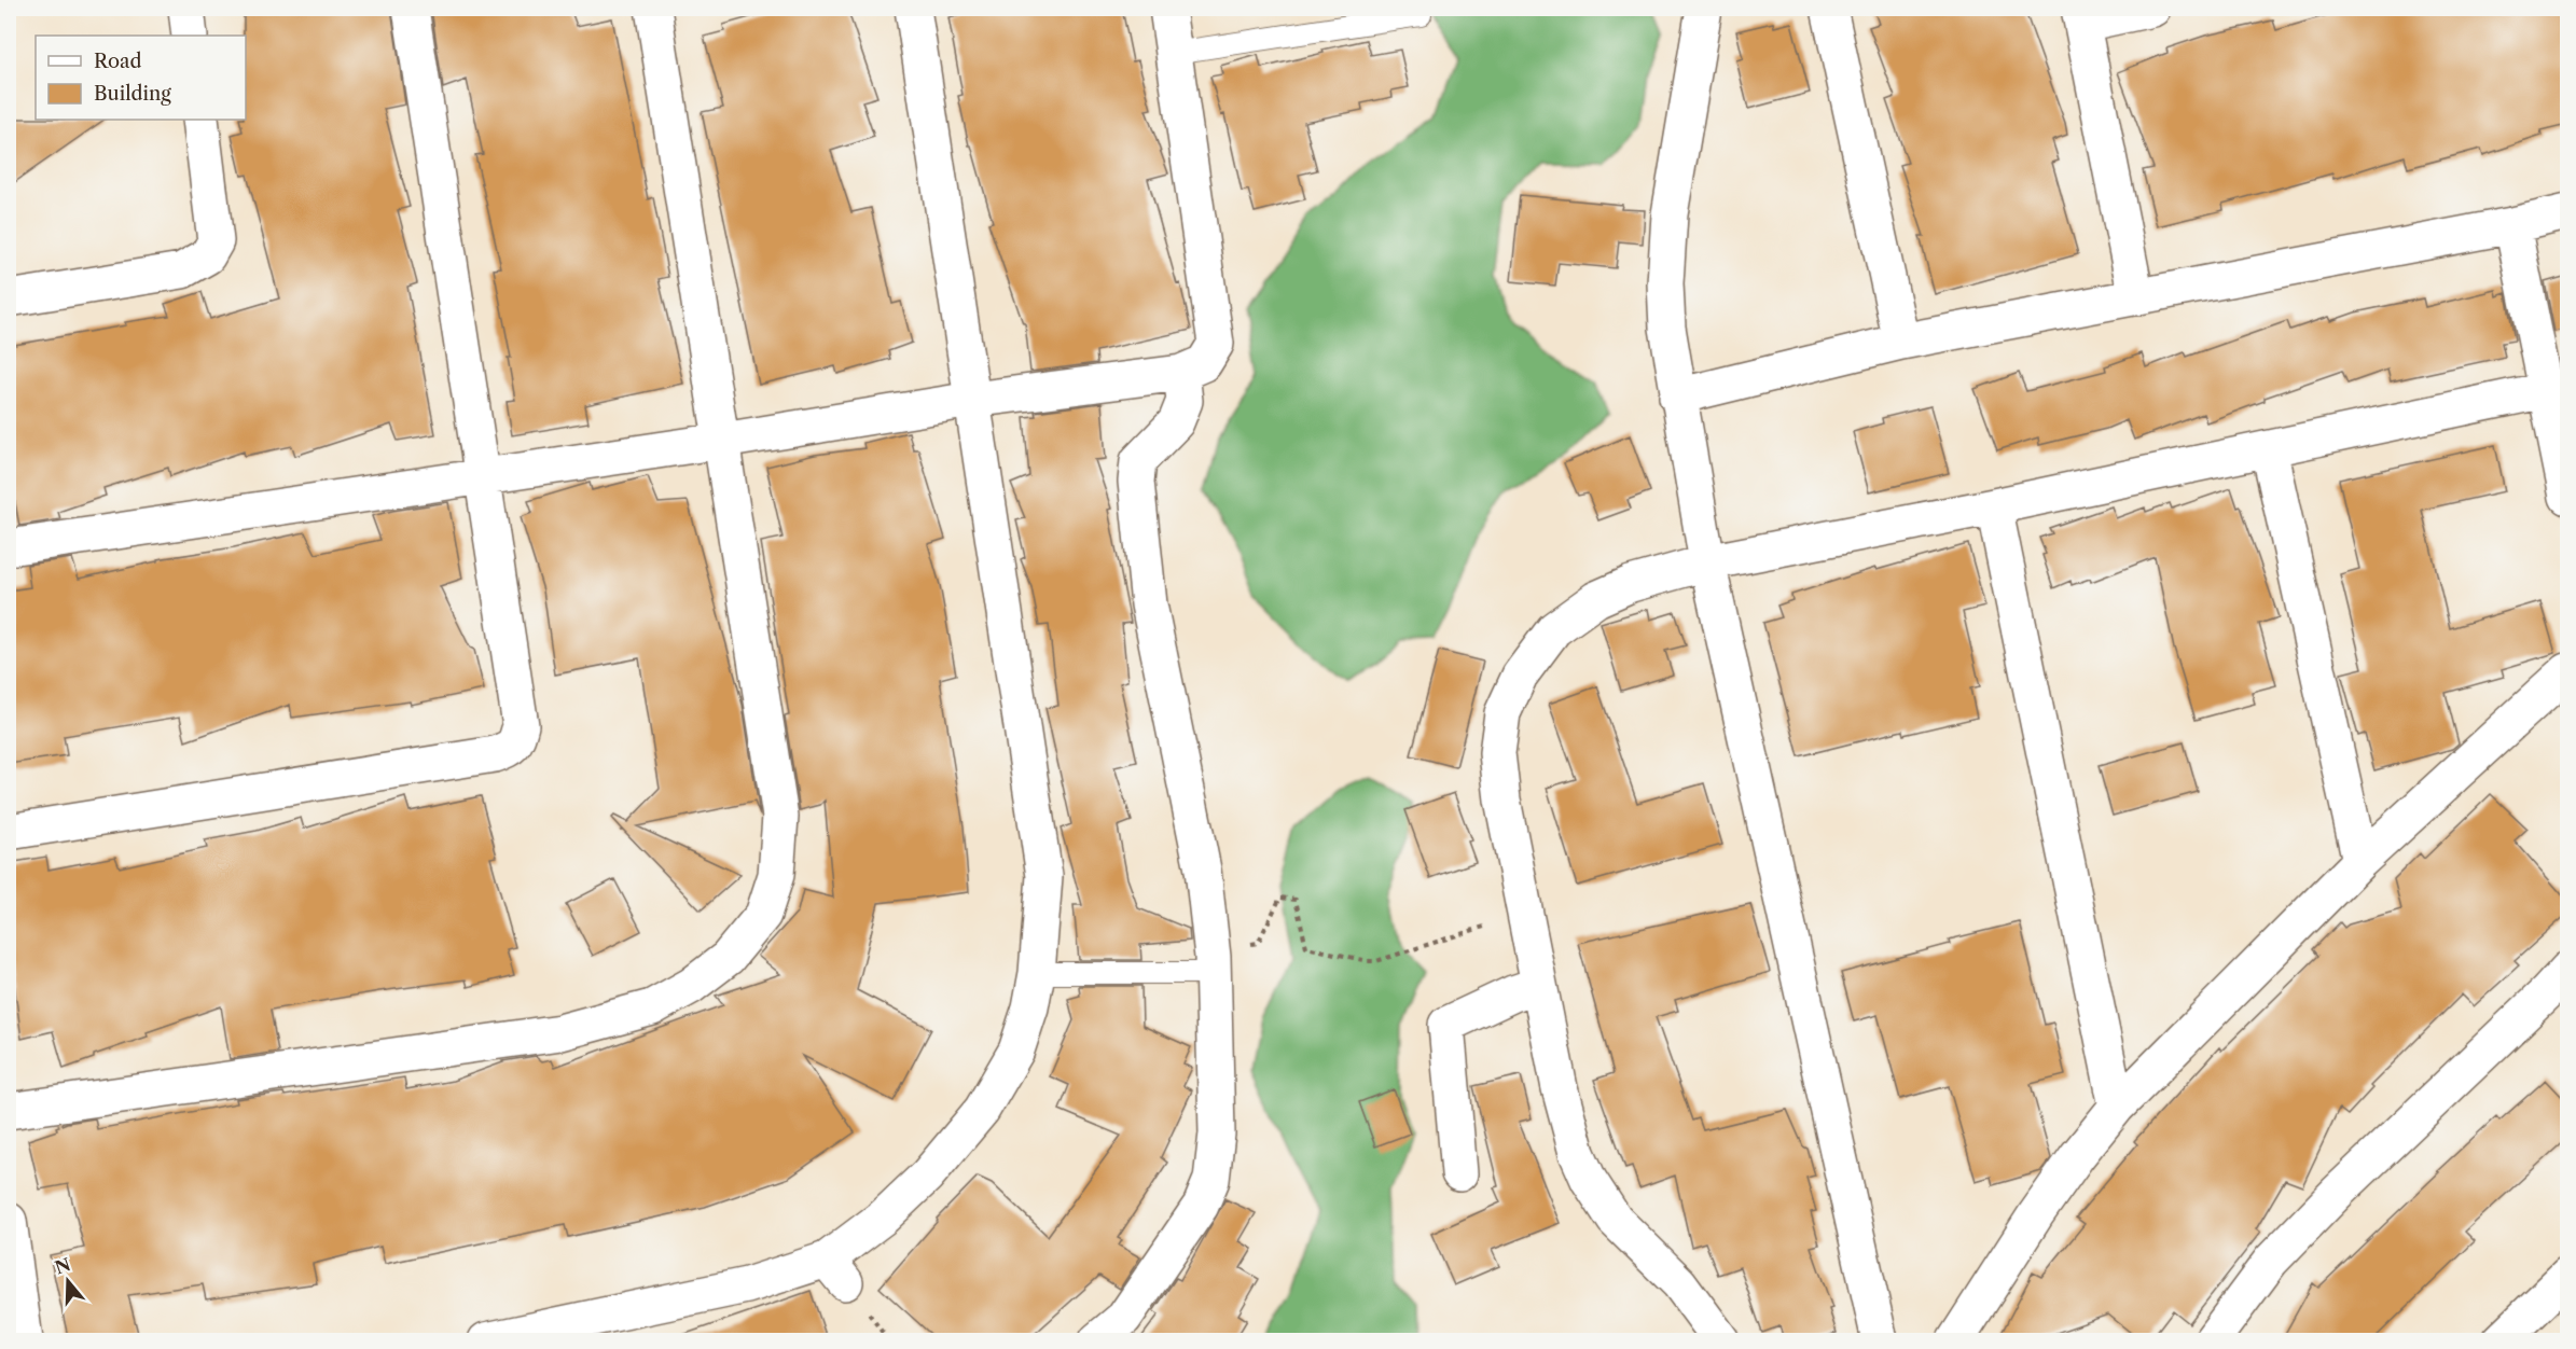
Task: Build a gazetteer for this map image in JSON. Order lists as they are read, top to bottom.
{
  "legend": ["Road", "Building"],
  "north": "top"
}
